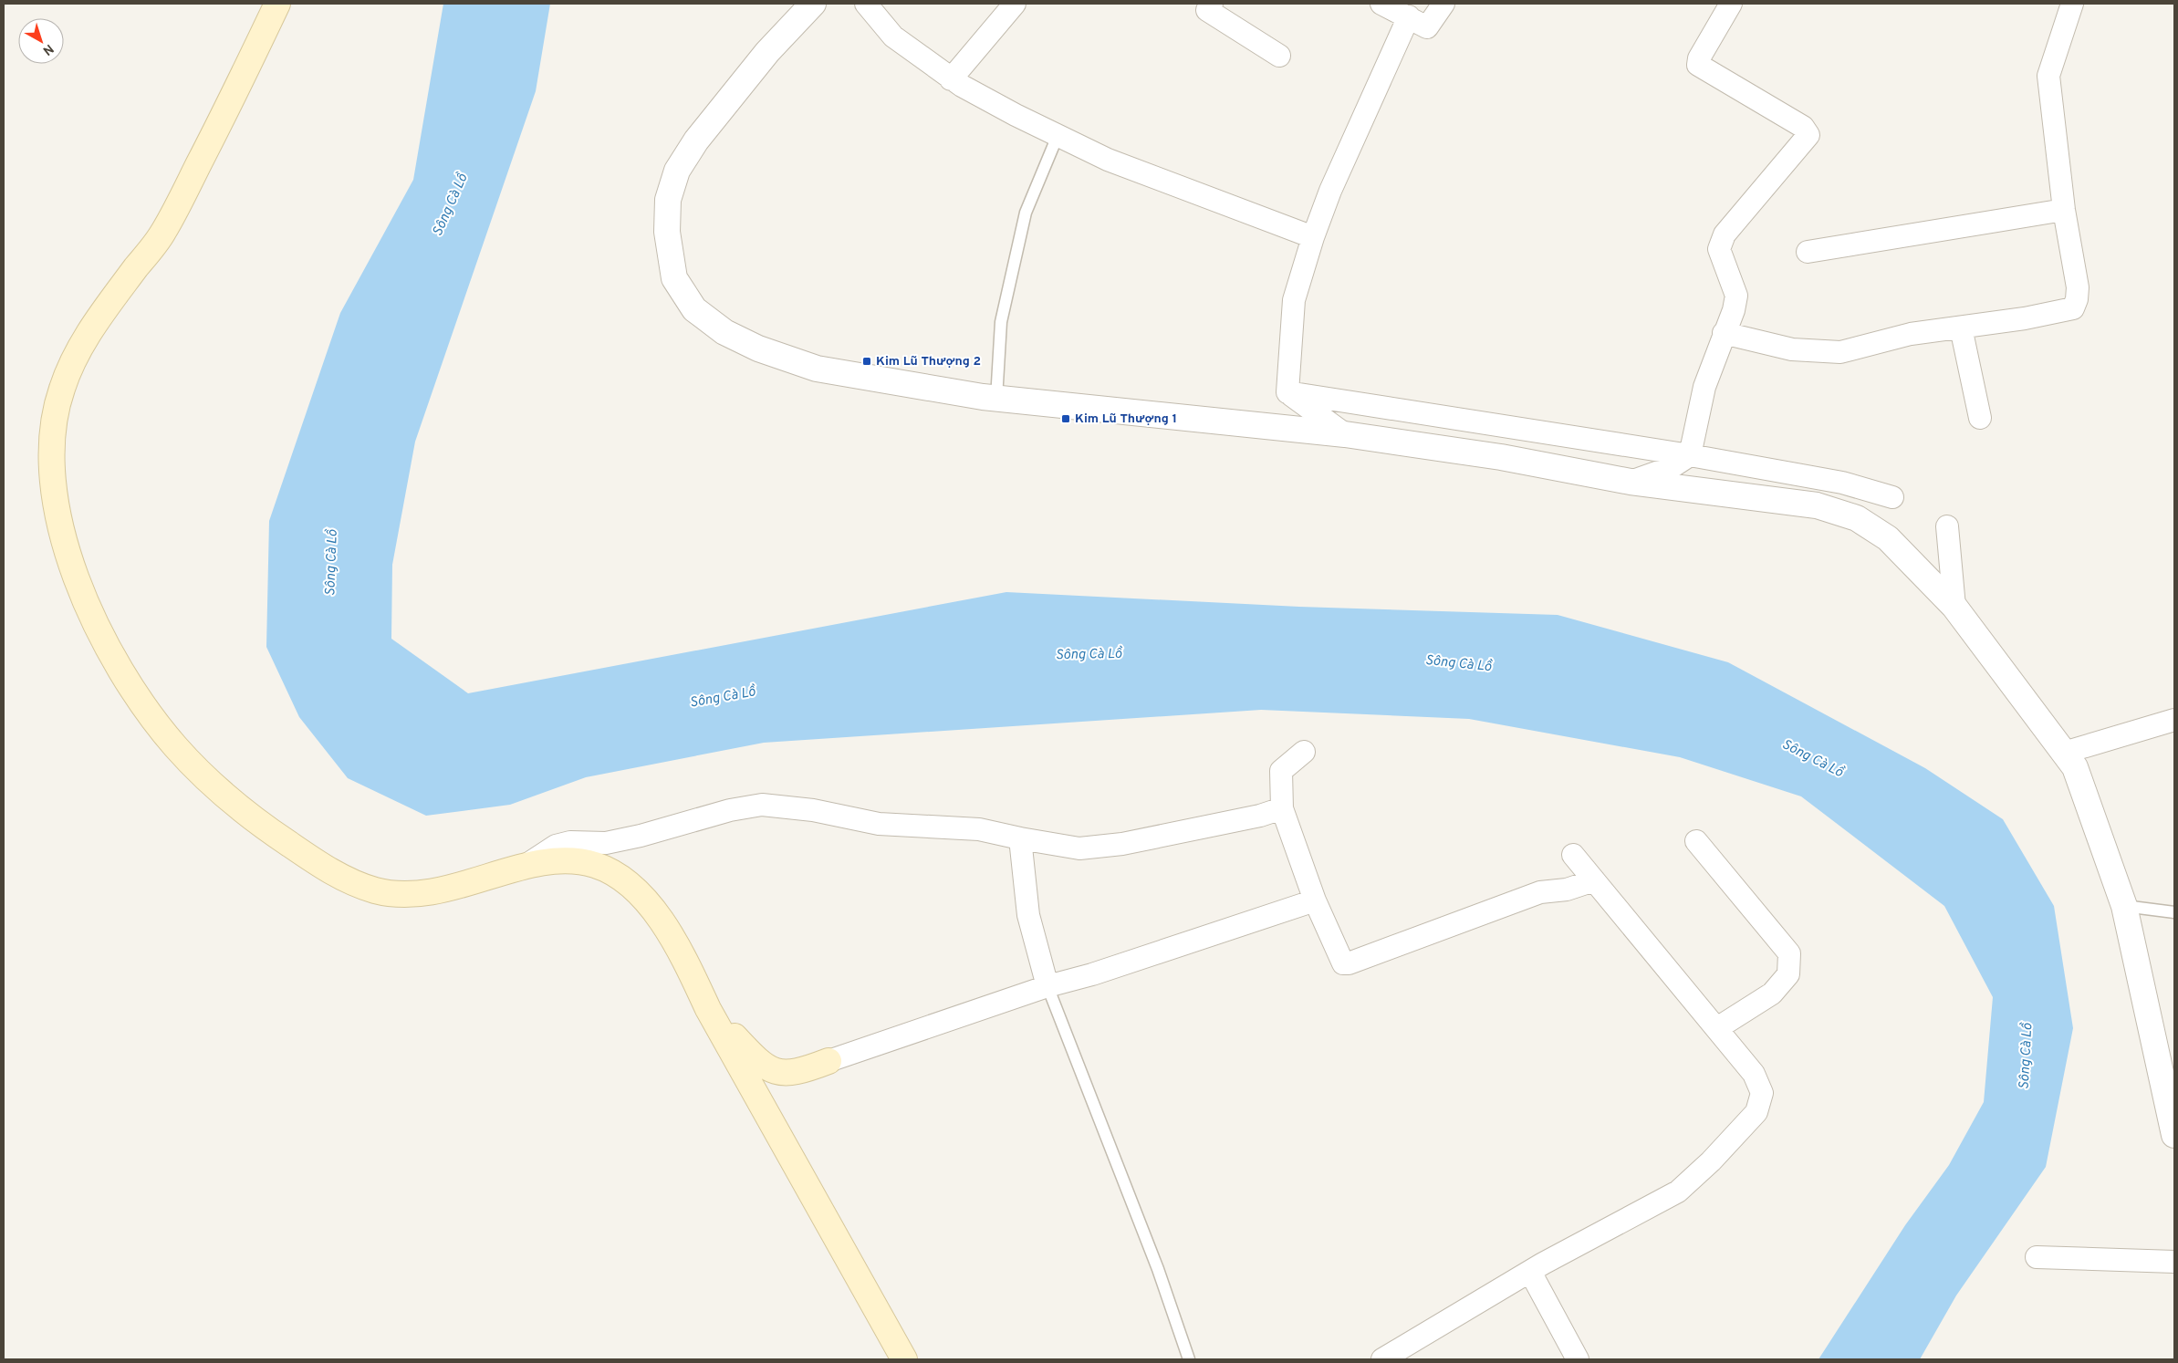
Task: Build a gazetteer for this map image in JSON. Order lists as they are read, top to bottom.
{
  "water": ["Sông Cà Lồ"],
  "places": {
    "transit": ["Kim Lũ Thượng 2", "Kim Lũ Thượng 1"]
  },
  "north": "bottom right"
}
